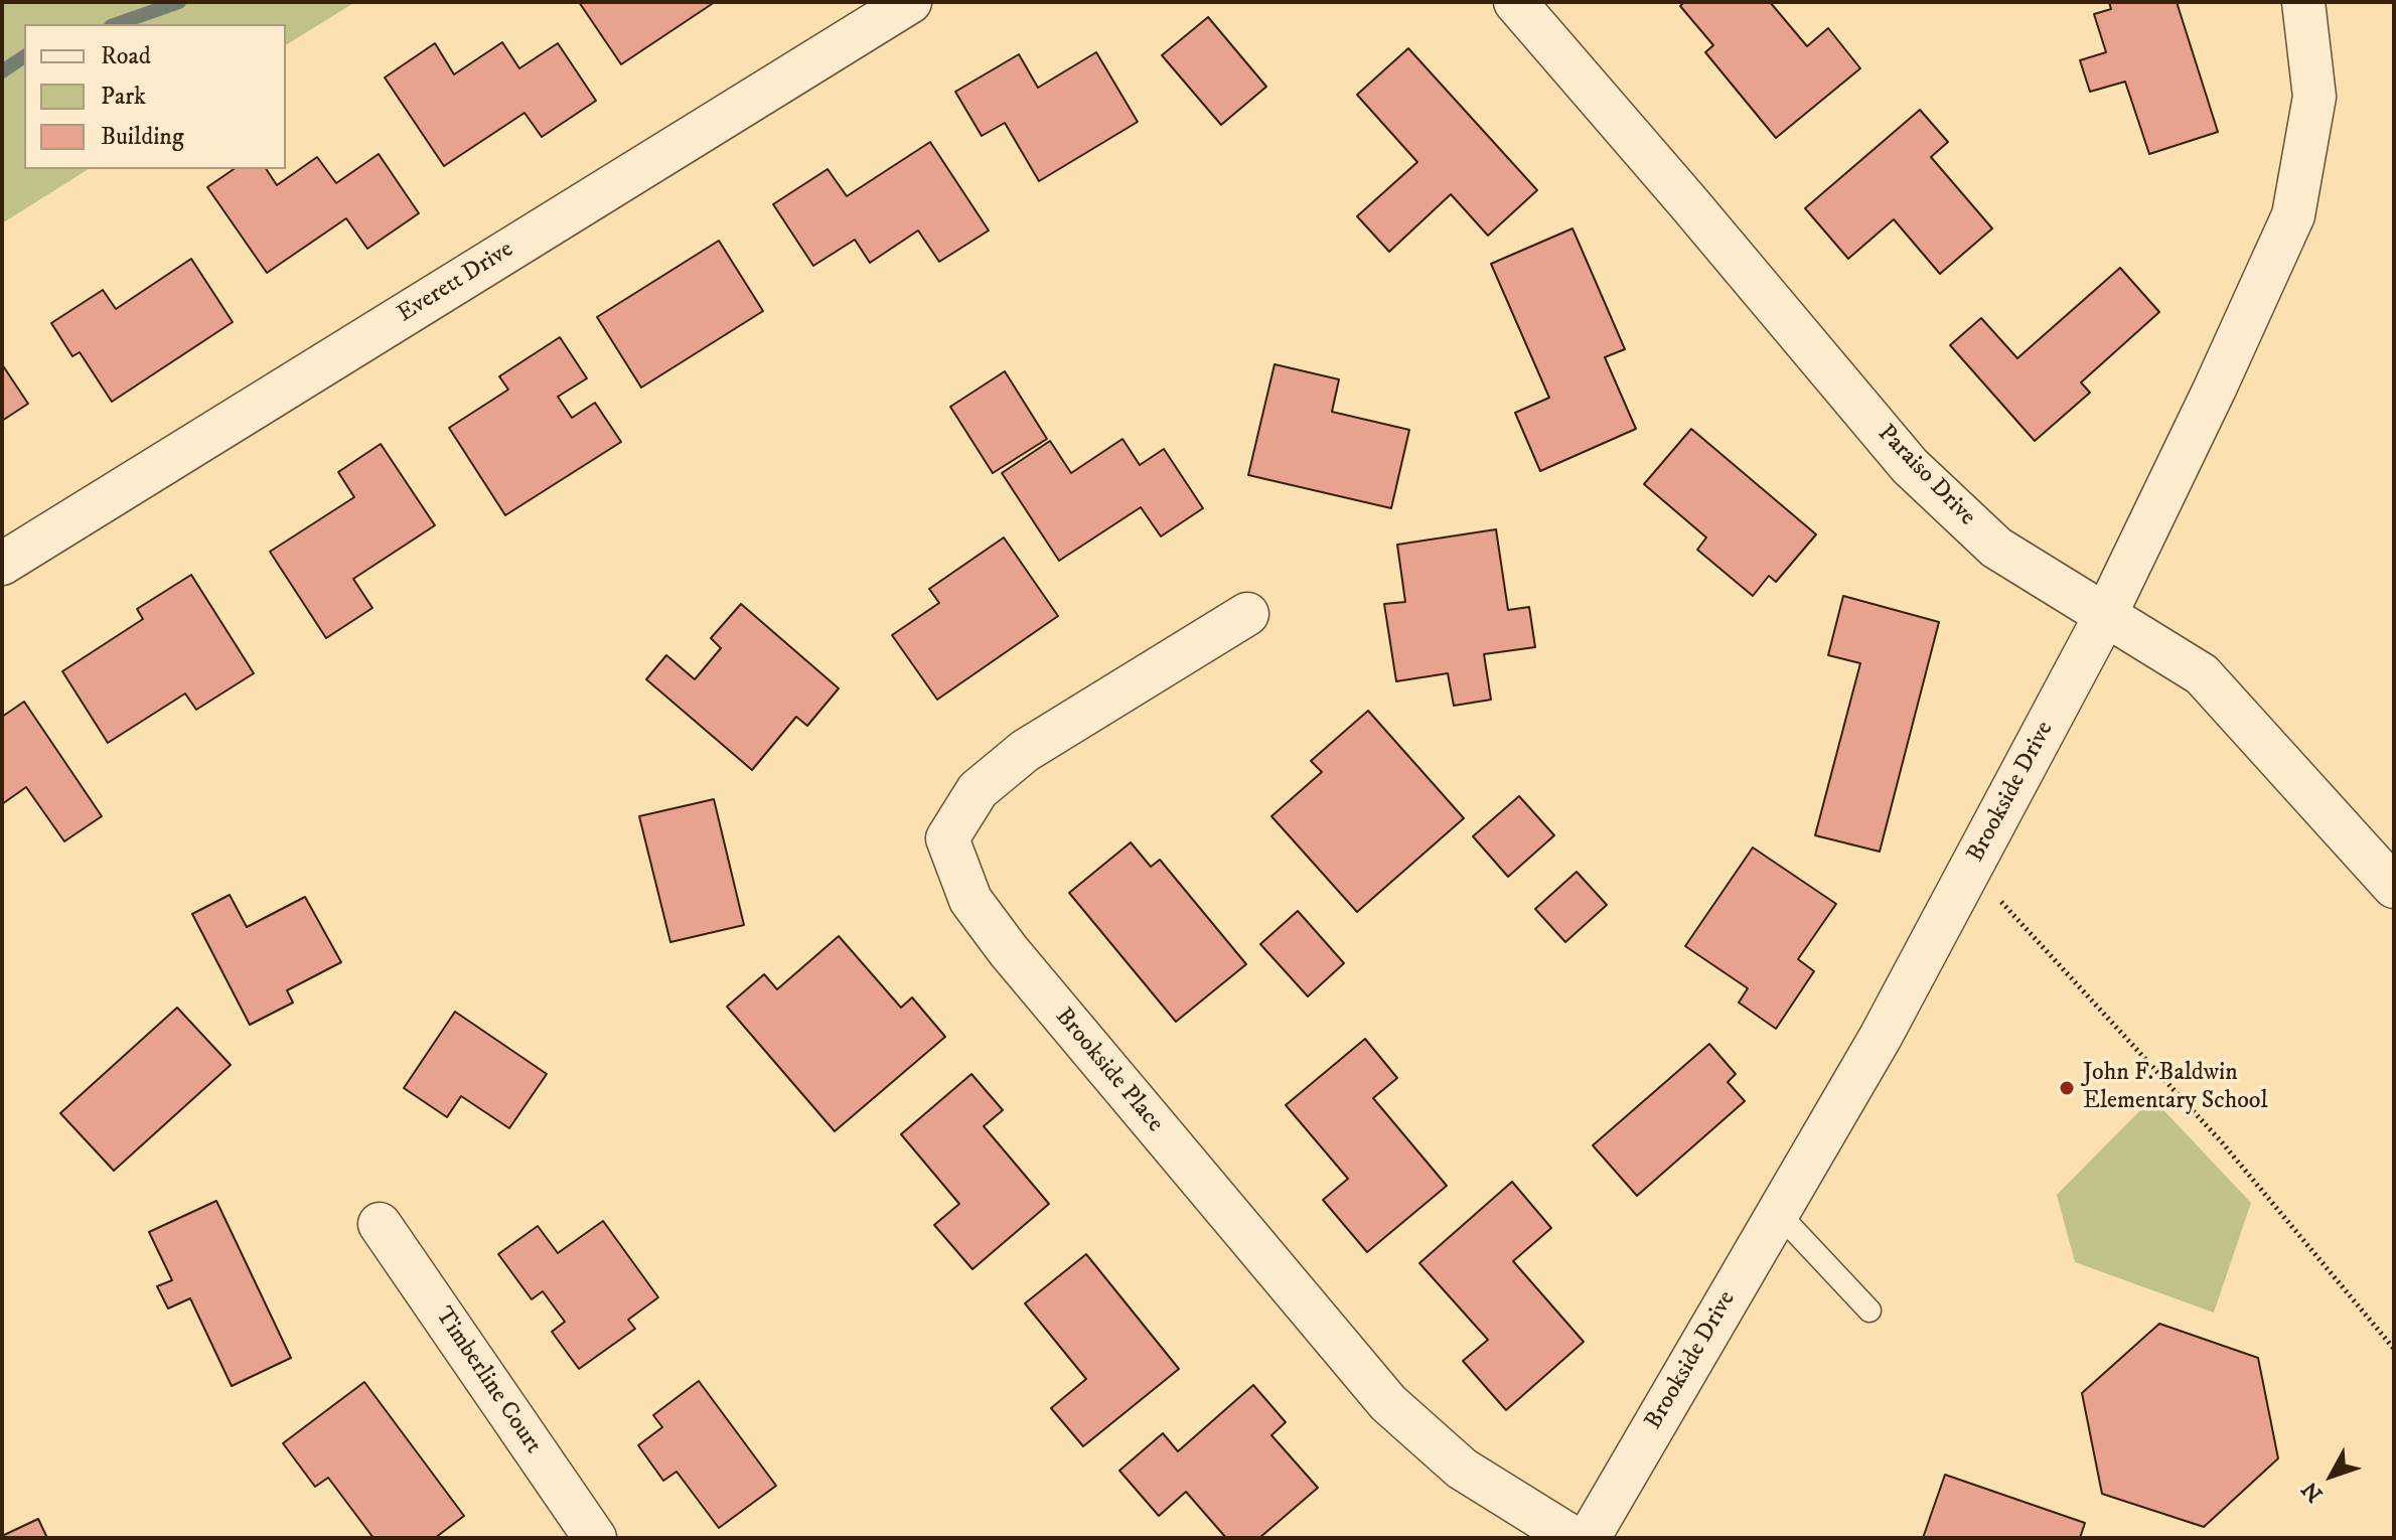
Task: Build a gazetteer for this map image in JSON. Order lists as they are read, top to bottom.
{
  "streets": {
    "street": [
      "Everett Drive",
      "Paraiso Drive",
      "Brookside Drive",
      "Brookside Place",
      "Timberline Court"
    ]
  },
  "crossings": [
    ["Paraiso Drive", "Brookside Drive"]
  ],
  "places": ["John F. Baldwin Elementary School"],
  "legend": ["Road", "Park", "Building"],
  "north": "bottom left"
}
